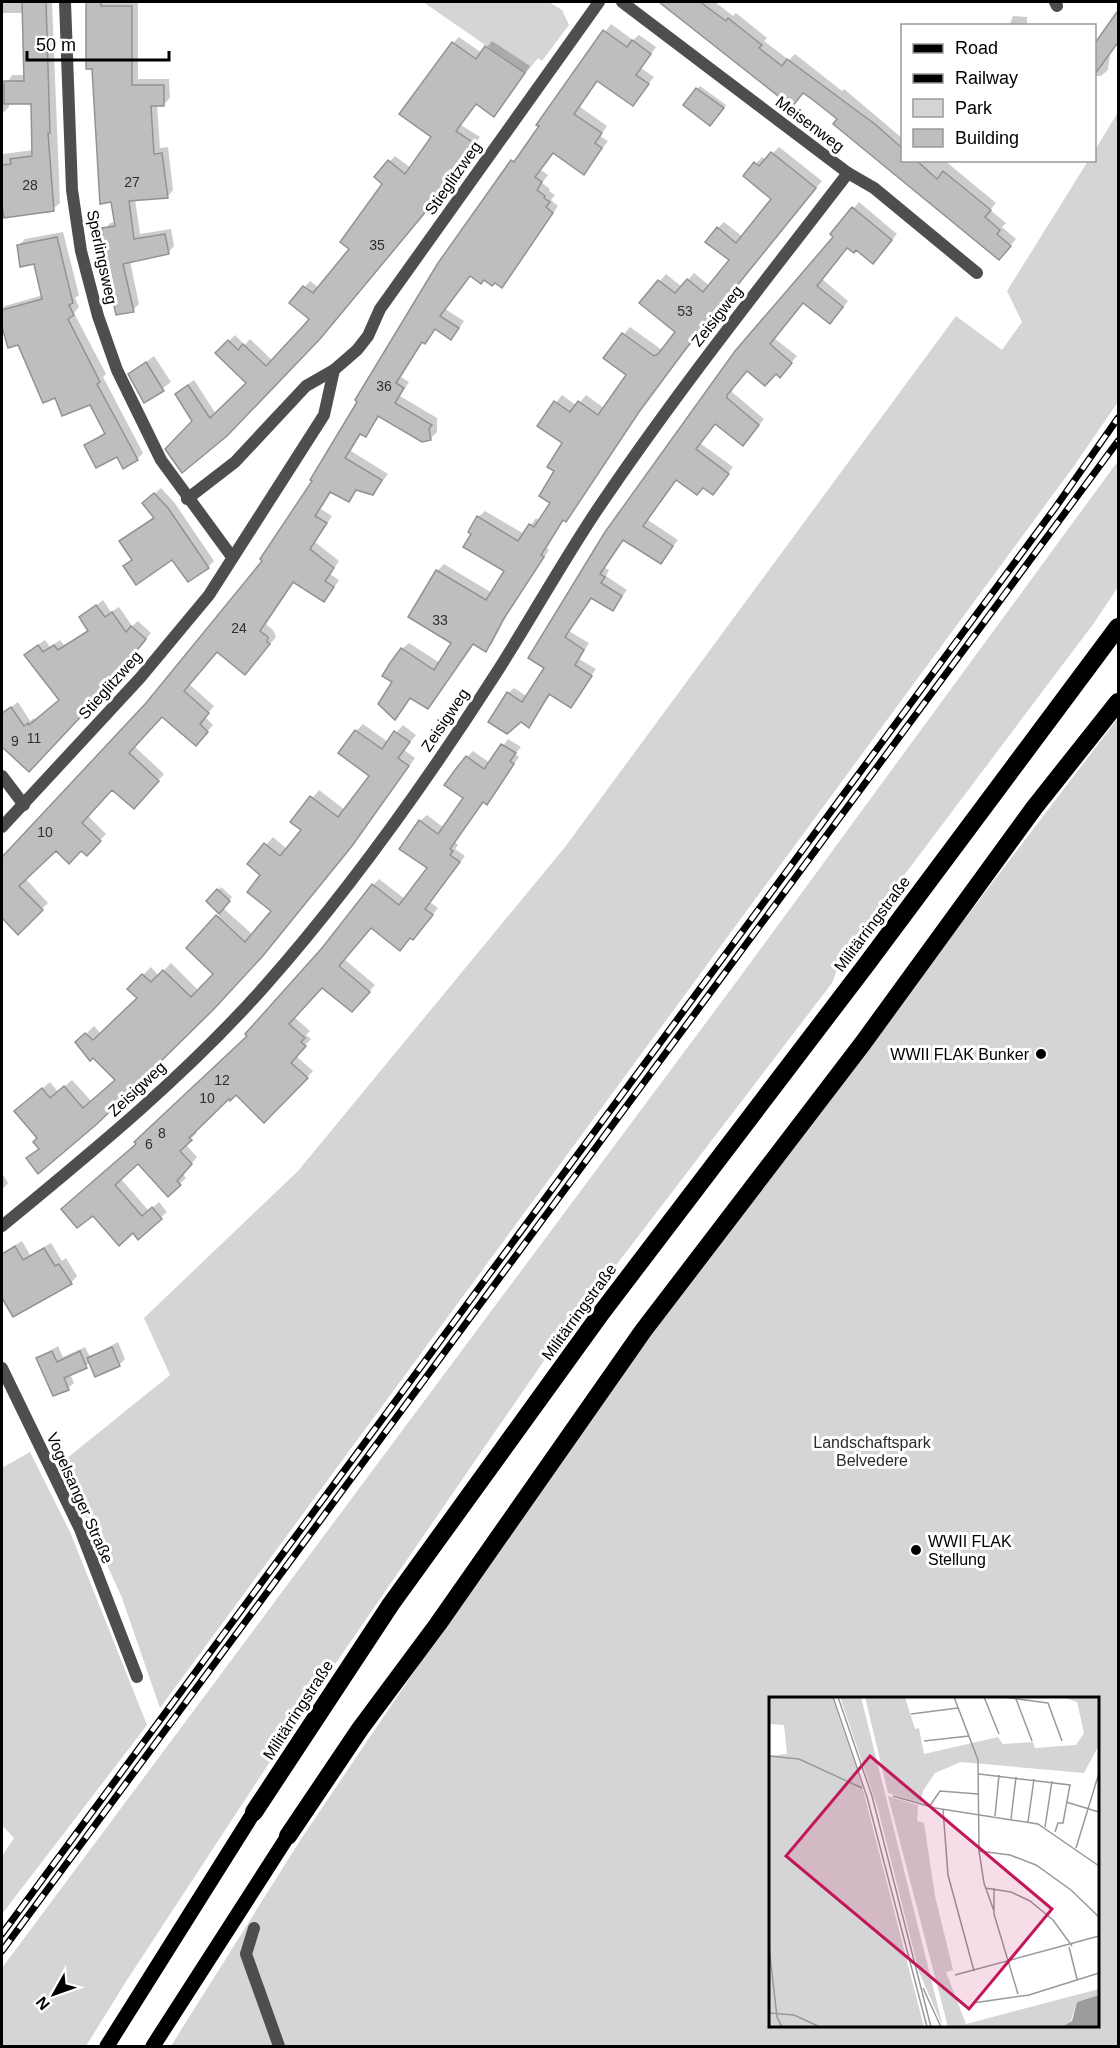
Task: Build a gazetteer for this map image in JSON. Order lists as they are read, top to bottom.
{
  "streets": {
    "highway": ["Militärringstraße"],
    "street": [
      "Meisenweg",
      "Stieglitzweg",
      "Sperlingsweg",
      "Zeisigweg",
      "Vogelsanger Straße"
    ]
  },
  "crossings": [
    ["Meisenweg", "Zeisigweg"],
    ["Stieglitzweg", "Sperlingsweg"]
  ],
  "parks": ["Landschaftspark Belvedere"],
  "places": ["WWII FLAK Bunker", "WWII FLAK Stellung"],
  "house_numbers": [
    "27",
    "28",
    "35",
    "53",
    "36",
    "33",
    "24",
    "11",
    "9",
    "10",
    "12",
    "10",
    "8",
    "6"
  ],
  "legend": [
    "Road",
    "Railway",
    "Park",
    "Building"
  ],
  "scale_bar": "50 m",
  "north": "bottom left"
}
